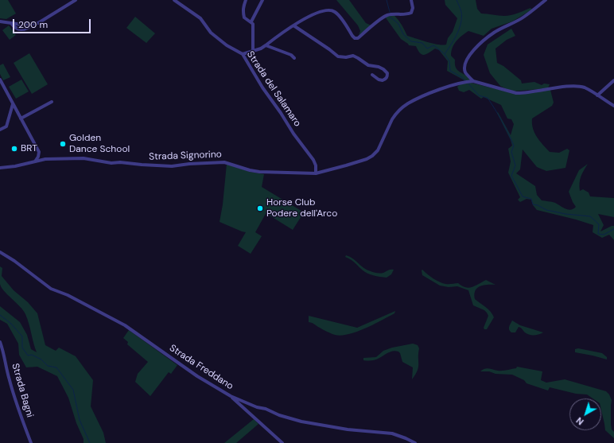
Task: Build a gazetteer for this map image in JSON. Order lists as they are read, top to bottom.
{
  "streets": {
    "street": [
      "Strada del Salamaro",
      "Strada Signorino",
      "Strada Freddano",
      "Strada Bagni"
    ]
  },
  "crossings": [
    ["Strada del Salamaro", "Strada Signorino"]
  ],
  "places": ["Golden Dance School", "BRT", "Horse Club Podere dell'Arco"],
  "scale_bar": "200 m",
  "north": "bottom left"
}
